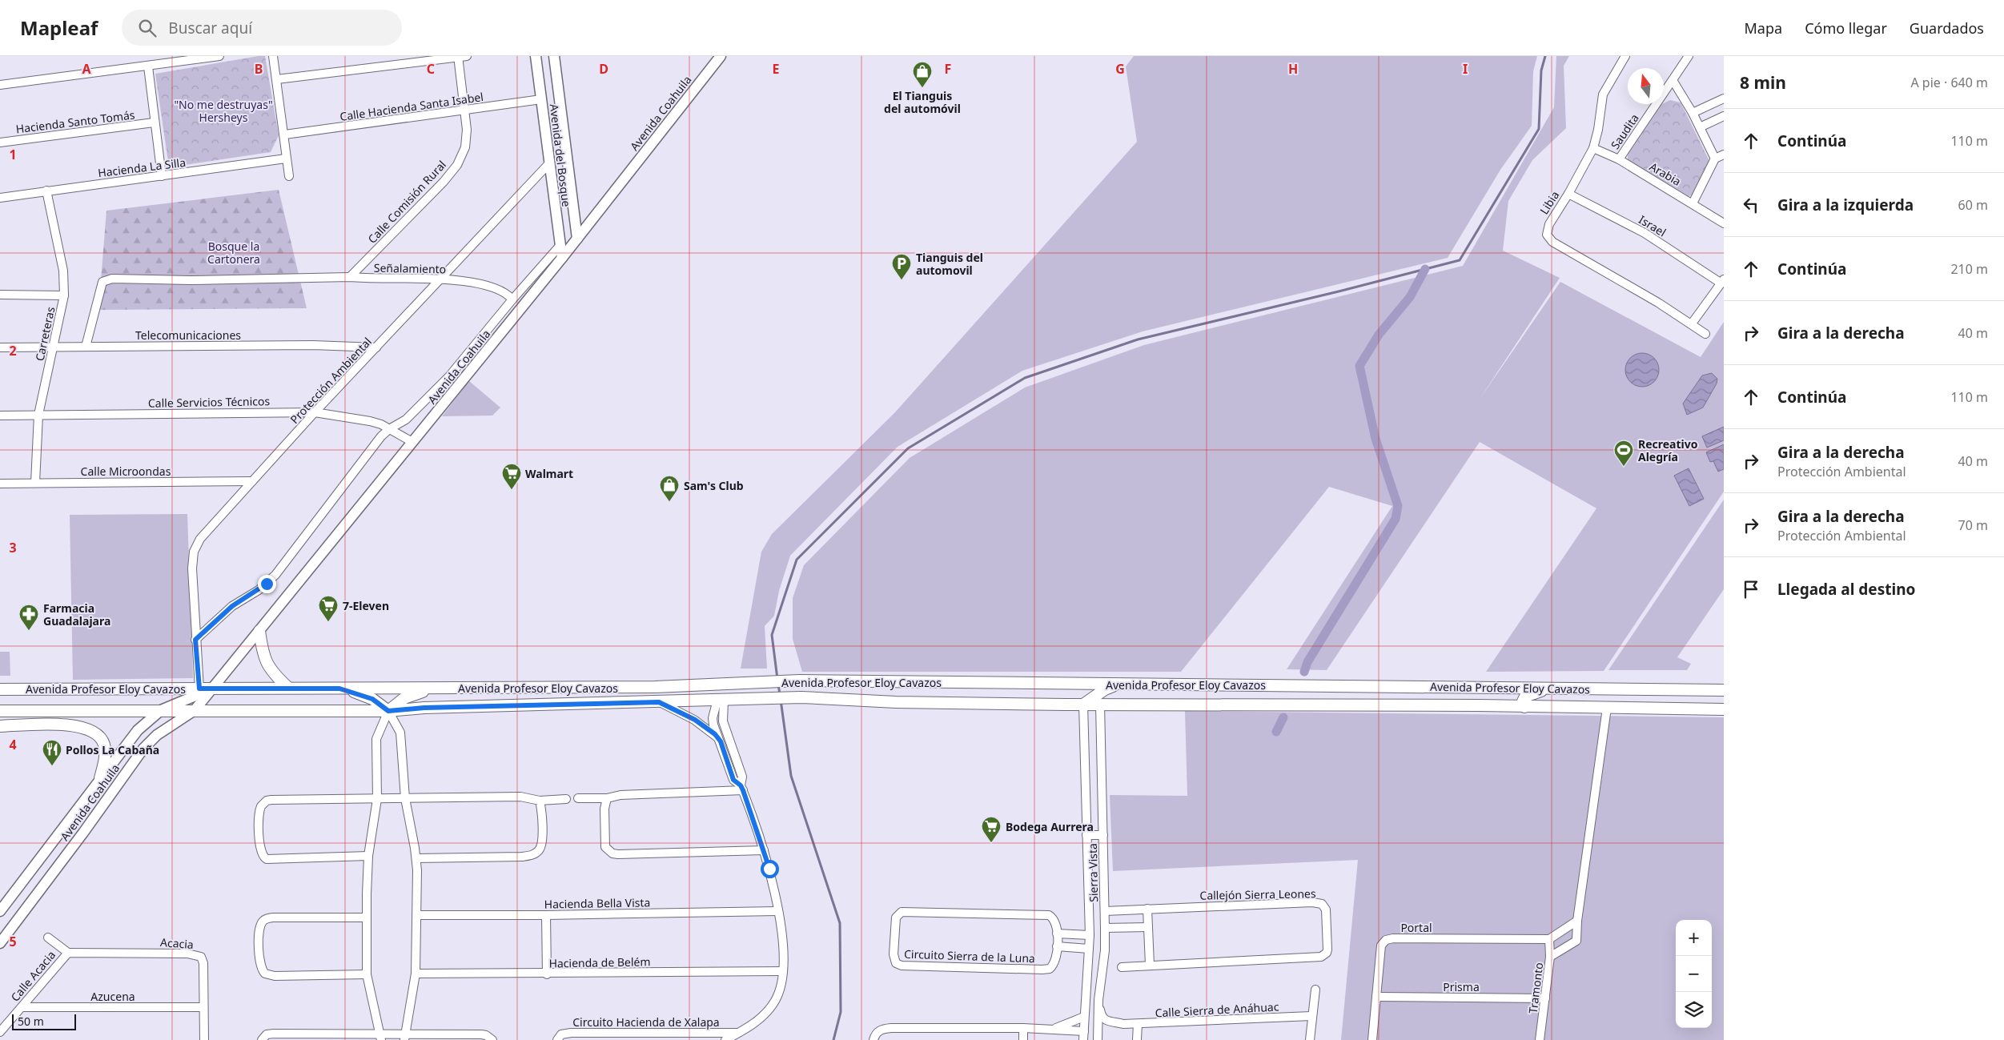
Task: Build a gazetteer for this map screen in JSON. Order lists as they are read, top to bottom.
{
  "streets": {
    "main road": ["Avenida Profesor Eloy Cavazos"],
    "street": [
      "Calle Hacienda Santa Isabel",
      "Avenida Coahuila",
      "Hacienda Santo Tomás",
      "Saudita",
      "Avenida del Bosque",
      "Hacienda La Silla",
      "Arabia",
      "Calle Comisión Rural",
      "Libia",
      "Israel",
      "Señalamiento",
      "Carreteras",
      "Telecomunicaciones",
      "Protección Ambiental",
      "Calle Servicios Técnicos",
      "Calle Microondas",
      "Sierra Vista",
      "Callejón Sierra Leones",
      "Hacienda Bella Vista",
      "Portal",
      "Acacia",
      "Circuito Sierra de la Luna",
      "Hacienda de Belém",
      "Calle Acacia",
      "Prisma",
      "Tramonto",
      "Azucena",
      "Calle Sierra de Anáhuac",
      "Circuito Hacienda de Xalapa"
    ]
  },
  "crossings": [
    ["Calle Hacienda Santa Isabel", "Avenida del Bosque"],
    ["Calle Hacienda Santa Isabel", "Calle Comisión Rural"],
    ["Avenida Coahuila", "Avenida del Bosque"],
    ["Avenida Coahuila", "Calle Servicios Técnicos"],
    ["Avenida Coahuila", "Avenida Profesor Eloy Cavazos"],
    ["Saudita", "Arabia"],
    ["Avenida del Bosque", "Protección Ambiental"],
    ["Hacienda La Silla", "Carreteras"],
    ["Arabia", "Libia"],
    ["Calle Comisión Rural", "Señalamiento"],
    ["Libia", "Israel"],
    ["Señalamiento", "Telecomunicaciones"],
    ["Señalamiento", "Protección Ambiental"],
    ["Carreteras", "Telecomunicaciones"],
    ["Carreteras", "Calle Servicios Técnicos"],
    ["Carreteras", "Calle Microondas"],
    ["Telecomunicaciones", "Protección Ambiental"],
    ["Protección Ambiental", "Calle Servicios Técnicos"],
    ["Protección Ambiental", "Calle Microondas"],
    ["Protección Ambiental", "Avenida Profesor Eloy Cavazos"],
    ["Avenida Profesor Eloy Cavazos", "Sierra Vista"],
    ["Sierra Vista", "Callejón Sierra Leones"],
    ["Sierra Vista", "Calle Sierra de Anáhuac"],
    ["Portal", "Prisma"],
    ["Portal", "Tramonto"],
    ["Acacia", "Calle Acacia"],
    ["Acacia", "Azucena"],
    ["Calle Acacia", "Azucena"],
    ["Prisma", "Tramonto"]
  ],
  "parks": ["\"No me destruyas\" Hersheys", "Bosque la Cartonera"],
  "places": {
    "shop": ["El Tianguis del automóvil", "Sam's Club"],
    "parking": ["Tianguis del automovil"],
    "sports": ["Recreativo Alegría"],
    "supermarket": ["Walmart", "7-Eleven", "Bodega Aurrera"],
    "pharmacy": ["Farmacia Guadalajara"],
    "restaurant": ["Pollos La Cabaña"]
  },
  "scale_bar": "50 m",
  "north": "top",
  "page": {
    "header": "Mapleaf",
    "search": "Buscar aquí",
    "nav": ["Mapa", "Cómo llegar", "Guardados"],
    "heading": ["8 min", "A pie · 640 m"],
    "list": [
      ["Continúa", "110 m"],
      ["Gira a la izquierda", "60 m"],
      ["Continúa", "210 m"],
      ["Gira a la derecha", "40 m"],
      ["Continúa", "110 m"],
      ["Gira a la derecha", "Protección Ambiental", "40 m"],
      ["Gira a la derecha", "Protección Ambiental", "70 m"],
      "Llegada al destino"
    ],
    "map_buttons": ["+", "−"],
    "scale": "50 m"
  },
  "grid": {
    "columns": [
      "A",
      "B",
      "C",
      "D",
      "E",
      "F",
      "G",
      "H",
      "I"
    ],
    "rows": [
      "1",
      "2",
      "3",
      "4",
      "5"
    ]
  }
}
